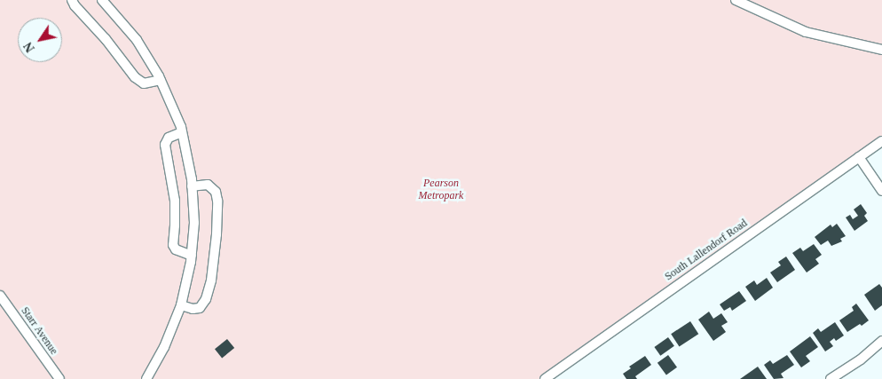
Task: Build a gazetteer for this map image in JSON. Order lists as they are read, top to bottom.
{
  "streets": {
    "street": ["South Lallendorf Road", "Starr Avenue"]
  },
  "parks": ["Pearson Metropark"],
  "north": "bottom left"
}
